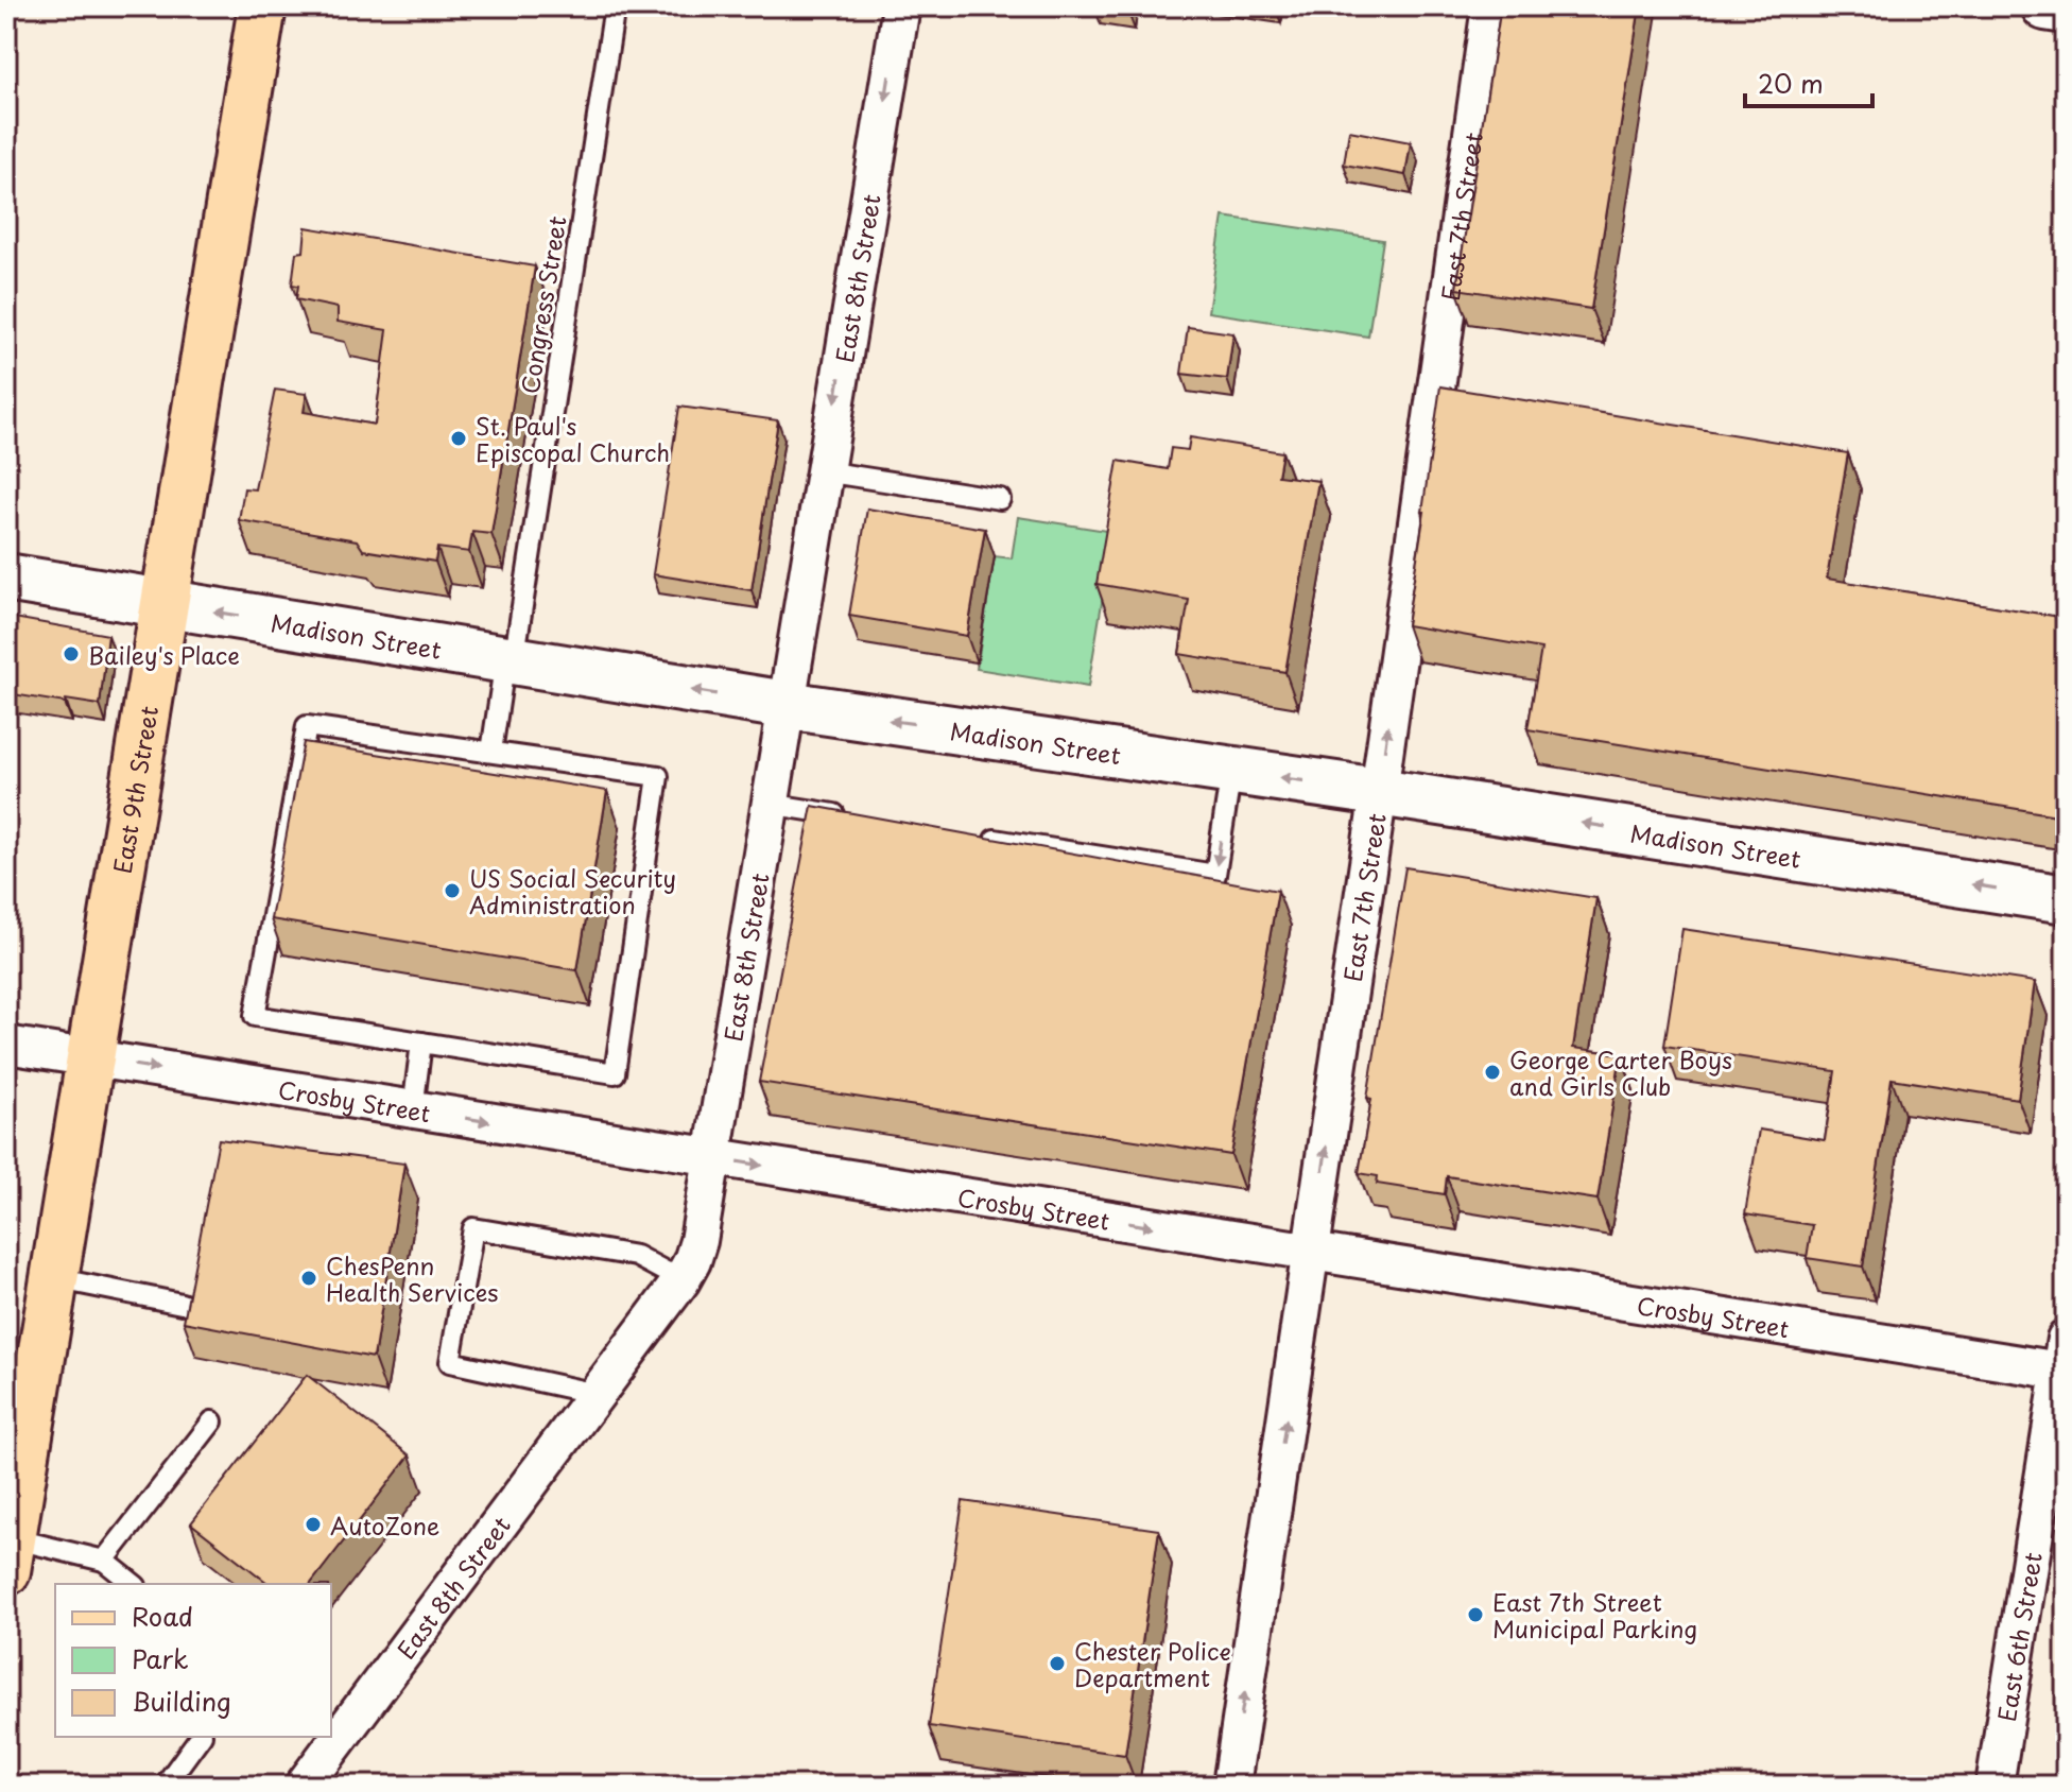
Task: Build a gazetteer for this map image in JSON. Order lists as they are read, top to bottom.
{
  "streets": {
    "main road": ["East 9th Street"],
    "street": [
      "East 7th Street",
      "East 8th Street",
      "Madison Street",
      "Crosby Street",
      "East 6th Street"
    ],
    "lane": ["Congress Street"]
  },
  "crossings": [
    ["East 7th Street", "Madison Street"],
    ["East 7th Street", "Crosby Street"],
    ["East 8th Street", "Madison Street"],
    ["East 8th Street", "Crosby Street"],
    ["Congress Street", "Madison Street"],
    ["Madison Street", "East 9th Street"],
    ["East 9th Street", "Crosby Street"],
    ["Crosby Street", "East 6th Street"]
  ],
  "one_way": ["East 7th Street", "Madison Street", "Crosby Street"],
  "places": [
    "St. Paul's Episcopal Church",
    "Bailey's Place",
    "US Social Security Administration",
    "George Carter Boys and Girls Club",
    "ChesPenn Health Services",
    "AutoZone",
    "East 7th Street Municipal Parking",
    "Chester Police Department"
  ],
  "legend": ["Road", "Park", "Building"],
  "scale_bar": "20 m"
}
